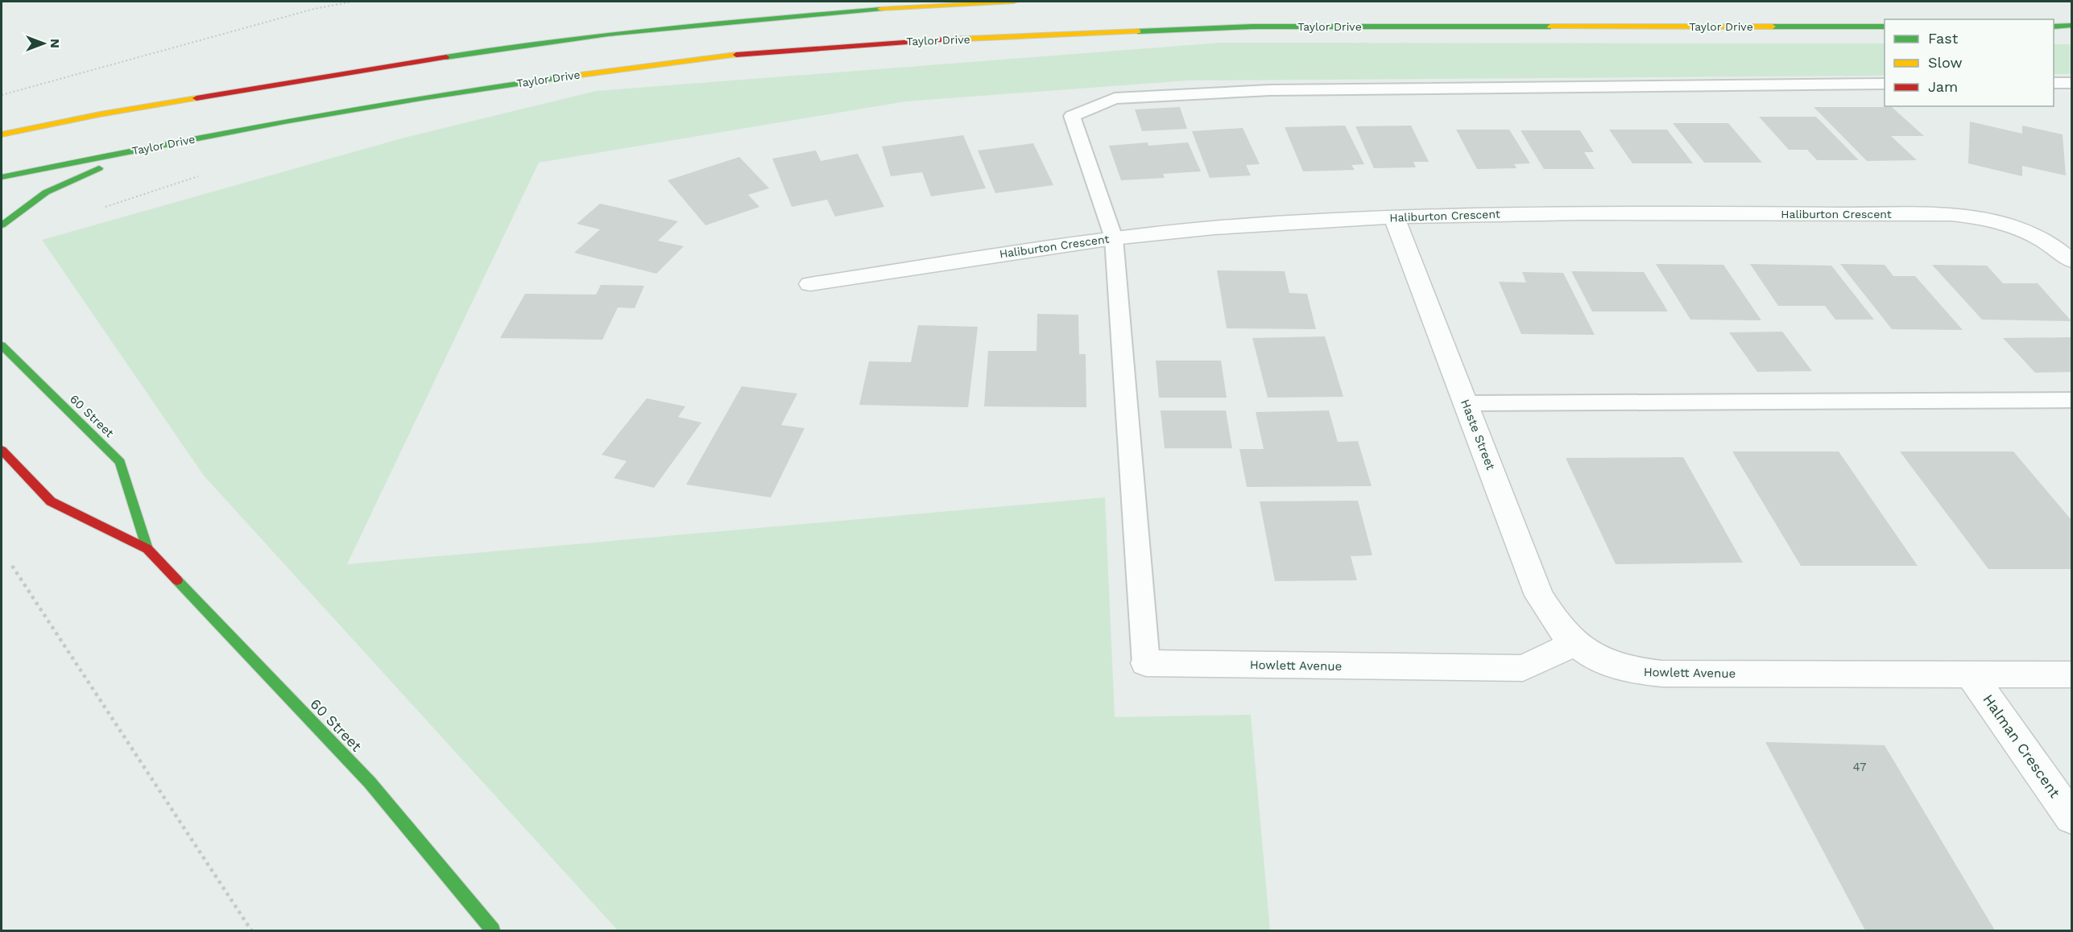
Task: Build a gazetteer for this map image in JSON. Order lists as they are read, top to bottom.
{
  "streets": {
    "main road": ["Taylor Drive", "60 Street"],
    "street": [
      "Haliburton Crescent",
      "Haste Street",
      "Howlett Avenue",
      "Halman Crescent"
    ]
  },
  "crossings": [
    ["Haliburton Crescent", "Haste Street"],
    ["Haste Street", "Howlett Avenue"],
    ["Howlett Avenue", "Halman Crescent"]
  ],
  "house_numbers": ["47"],
  "legend": ["Fast", "Slow", "Jam"],
  "north": "right"
}
